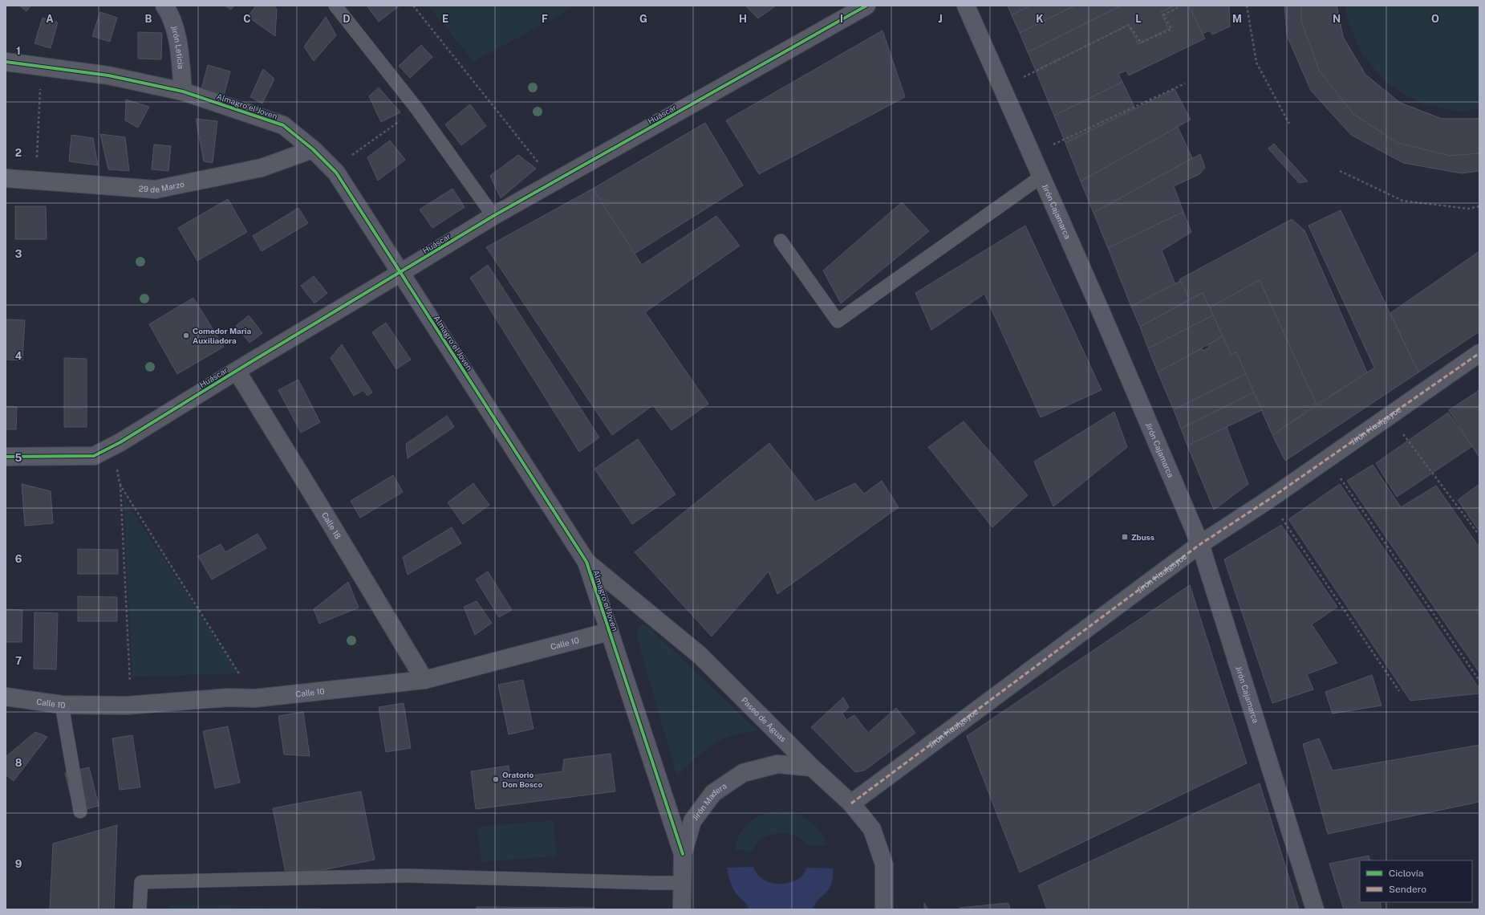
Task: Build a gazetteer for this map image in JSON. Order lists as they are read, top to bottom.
{
  "streets": {
    "street": [
      "Jirón Leticia",
      "Almagro el Joven",
      "Huáscar",
      "29 de Marzo",
      "Jirón Cajamarca",
      "Jirón Hualgayoc",
      "Calle 18",
      "Calle 10",
      "Paseo de Aguas",
      "Jirón Madera"
    ]
  },
  "crossings": [
    ["Jirón Leticia", "Almagro el Joven"],
    ["Almagro el Joven", "Huáscar"],
    ["Almagro el Joven", "29 de Marzo"],
    ["Almagro el Joven", "Calle 10"],
    ["Almagro el Joven", "Paseo de Aguas"],
    ["Almagro el Joven", "Jirón Madera"],
    ["Huáscar", "Calle 18"],
    ["Jirón Cajamarca", "Jirón Hualgayoc"],
    ["Jirón Hualgayoc", "Paseo de Aguas"],
    ["Calle 18", "Calle 10"],
    ["Paseo de Aguas", "Jirón Madera"]
  ],
  "places": {
    "other": ["Comedor Maria Auxiliadora", "Oratorio Don Bosco"],
    "transit": ["Zbuss"]
  },
  "legend": ["Ciclovía", "Sendero"],
  "grid": {
    "columns": [
      "A",
      "B",
      "C",
      "D",
      "E",
      "F",
      "G",
      "H",
      "I",
      "J",
      "K",
      "L",
      "M",
      "N",
      "O"
    ],
    "rows": [
      "1",
      "2",
      "3",
      "4",
      "5",
      "6",
      "7",
      "8",
      "9"
    ]
  }
}
